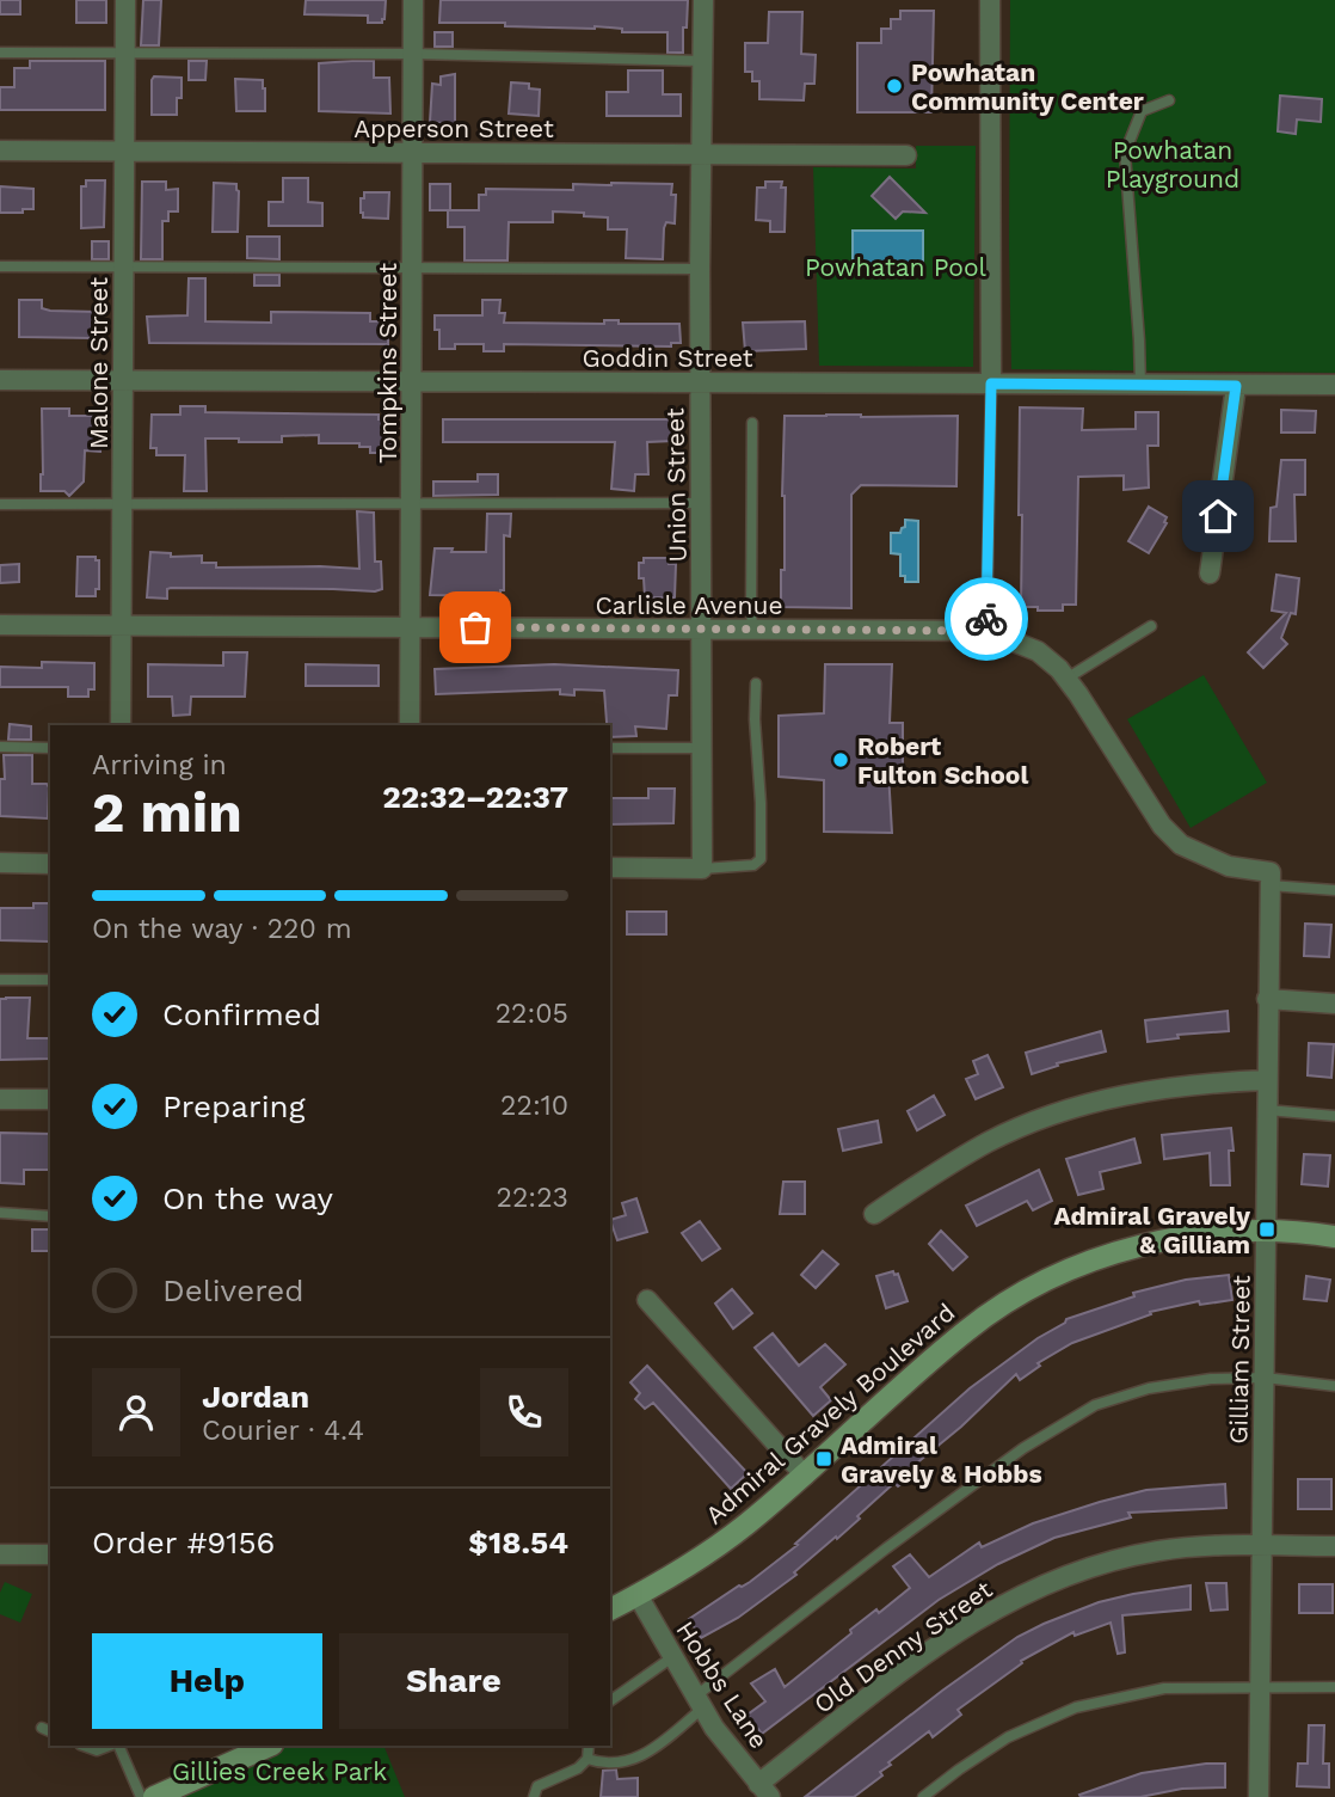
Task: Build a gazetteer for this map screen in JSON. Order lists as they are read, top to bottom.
{
  "streets": {
    "street": [
      "Apperson Street",
      "Goddin Street",
      "Malone Street",
      "Tompkins Street",
      "Union Street",
      "Carlisle Avenue",
      "Gilliam Street",
      "Admiral Gravely Boulevard",
      "Old Denny Street",
      "Hobbs Lane"
    ]
  },
  "crossings": [
    ["Apperson Street", "Malone Street"],
    ["Apperson Street", "Tompkins Street"],
    ["Apperson Street", "Union Street"],
    ["Goddin Street", "Malone Street"],
    ["Goddin Street", "Tompkins Street"],
    ["Goddin Street", "Union Street"],
    ["Malone Street", "Carlisle Avenue"],
    ["Tompkins Street", "Carlisle Avenue"],
    ["Union Street", "Carlisle Avenue"],
    ["Carlisle Avenue", "Gilliam Street"],
    ["Gilliam Street", "Admiral Gravely Boulevard"],
    ["Gilliam Street", "Old Denny Street"],
    ["Admiral Gravely Boulevard", "Hobbs Lane"],
    ["Old Denny Street", "Hobbs Lane"]
  ],
  "parks": ["Powhatan Playground", "Powhatan Pool", "Gillies Creek Park"],
  "places": {
    "other": ["Powhatan Community Center", "Robert Fulton School"],
    "transit": ["Admiral Gravely & Gilliam", "Admiral Gravely & Hobbs"]
  },
  "page": {
    "heading": ["2 min", "Arriving in", "22:32–22:37"],
    "panel": [
      "Jordan",
      "Courier · 4.4",
      "Order #9156",
      "$18.54"
    ],
    "bar": "On the way · 220 m",
    "list": [
      ["Confirmed", "22:05"],
      ["Preparing", "22:10"],
      ["On the way", "22:23"],
      "Delivered"
    ],
    "buttons": ["Help", "Share"]
  }
}
